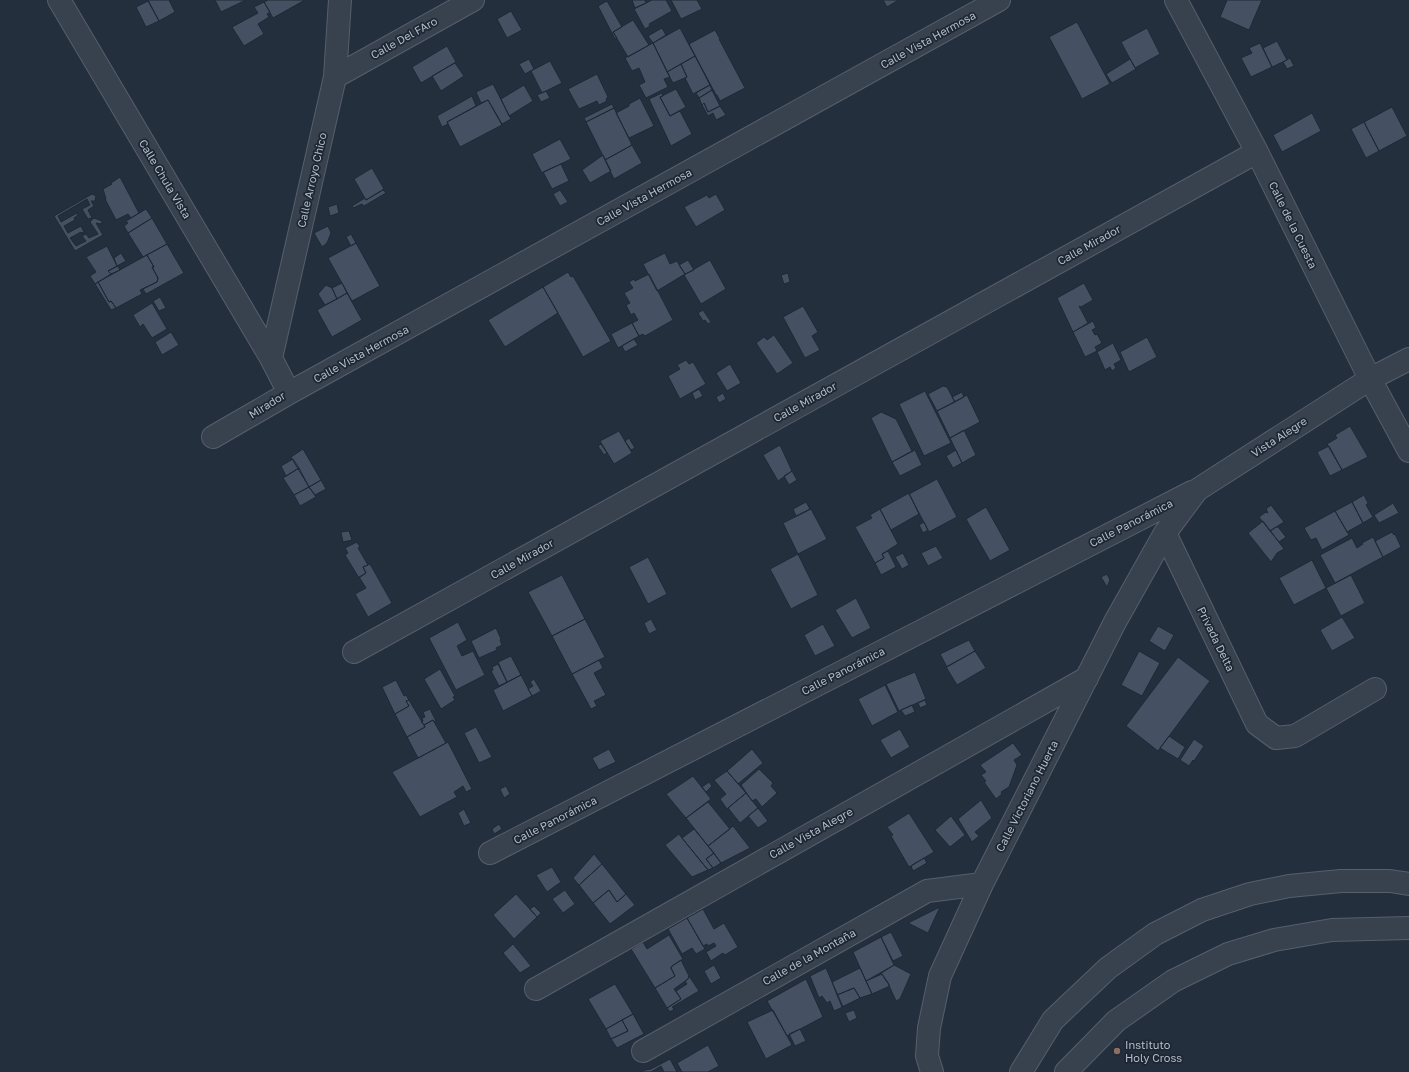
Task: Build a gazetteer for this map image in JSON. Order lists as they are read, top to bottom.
{
  "streets": {
    "street": [
      "Calle Del FAro",
      "Calle Vista Hermosa",
      "Calle Chula Vista",
      "Calle Arroyo Chico",
      "Calle de la Cuesta",
      "Calle Mirador",
      "Mirador",
      "Vista Alegre",
      "Calle Panorámica",
      "Privada Delta",
      "Calle Victoriano Huerta",
      "Calle Vista Alegre",
      "Calle de la Montaña"
    ]
  },
  "crossings": [
    ["Calle Del FAro", "Calle Arroyo Chico"],
    ["Calle Vista Hermosa", "Mirador"],
    ["Calle Chula Vista", "Calle Arroyo Chico"],
    ["Calle Chula Vista", "Mirador"],
    ["Calle Arroyo Chico", "Mirador"],
    ["Calle de la Cuesta", "Calle Mirador"],
    ["Calle de la Cuesta", "Vista Alegre"],
    ["Vista Alegre", "Calle Panorámica"],
    ["Vista Alegre", "Privada Delta"],
    ["Vista Alegre", "Calle Victoriano Huerta"],
    ["Privada Delta", "Calle Victoriano Huerta"],
    ["Calle Victoriano Huerta", "Calle Vista Alegre"],
    ["Calle Victoriano Huerta", "Calle de la Montaña"]
  ],
  "places": ["Instituto Holy Cross"]
}
